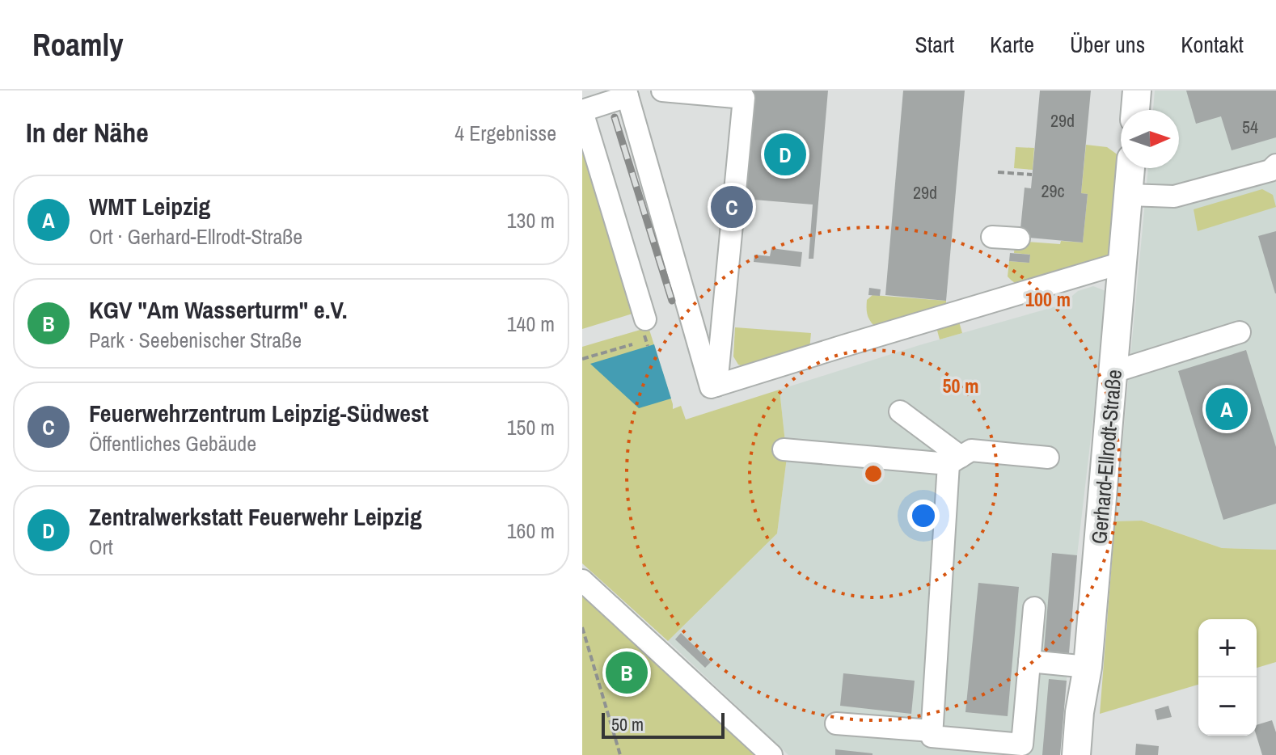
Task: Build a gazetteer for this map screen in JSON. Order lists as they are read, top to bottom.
{
  "streets": {
    "main road": ["Gerhard-Ellrodt-Straße"]
  },
  "house_numbers": [
    "29d",
    "54",
    "29c",
    "29d"
  ],
  "scale_bar": "50 m",
  "north": "right",
  "page": {
    "header": "Roamly",
    "nav": [
      "Start",
      "Karte",
      "Über uns",
      "Kontakt"
    ],
    "heading": ["In der Nähe", "4 Ergebnisse"],
    "pins": [
      "D",
      "C",
      "A",
      "B"
    ],
    "list": [
      {
        "mark": "A",
        "name": "WMT Leipzig",
        "note": "Ort · Gerhard-Ellrodt-Straße",
        "value": "130 m"
      },
      {
        "mark": "B",
        "name": "KGV \"Am Wasserturm\" e.V.",
        "note": "Park · Seebenischer Straße",
        "value": "140 m"
      },
      {
        "mark": "C",
        "name": "Feuerwehrzentrum Leipzig-Südwest",
        "note": "Öffentliches Gebäude",
        "value": "150 m"
      },
      {
        "mark": "D",
        "name": "Zentralwerkstatt Feuerwehr Leipzig",
        "note": "Ort",
        "value": "160 m"
      }
    ],
    "map_buttons": ["+", "−"],
    "scale": "50 m"
  },
  "rings": ["100 m", "50 m"]
}
